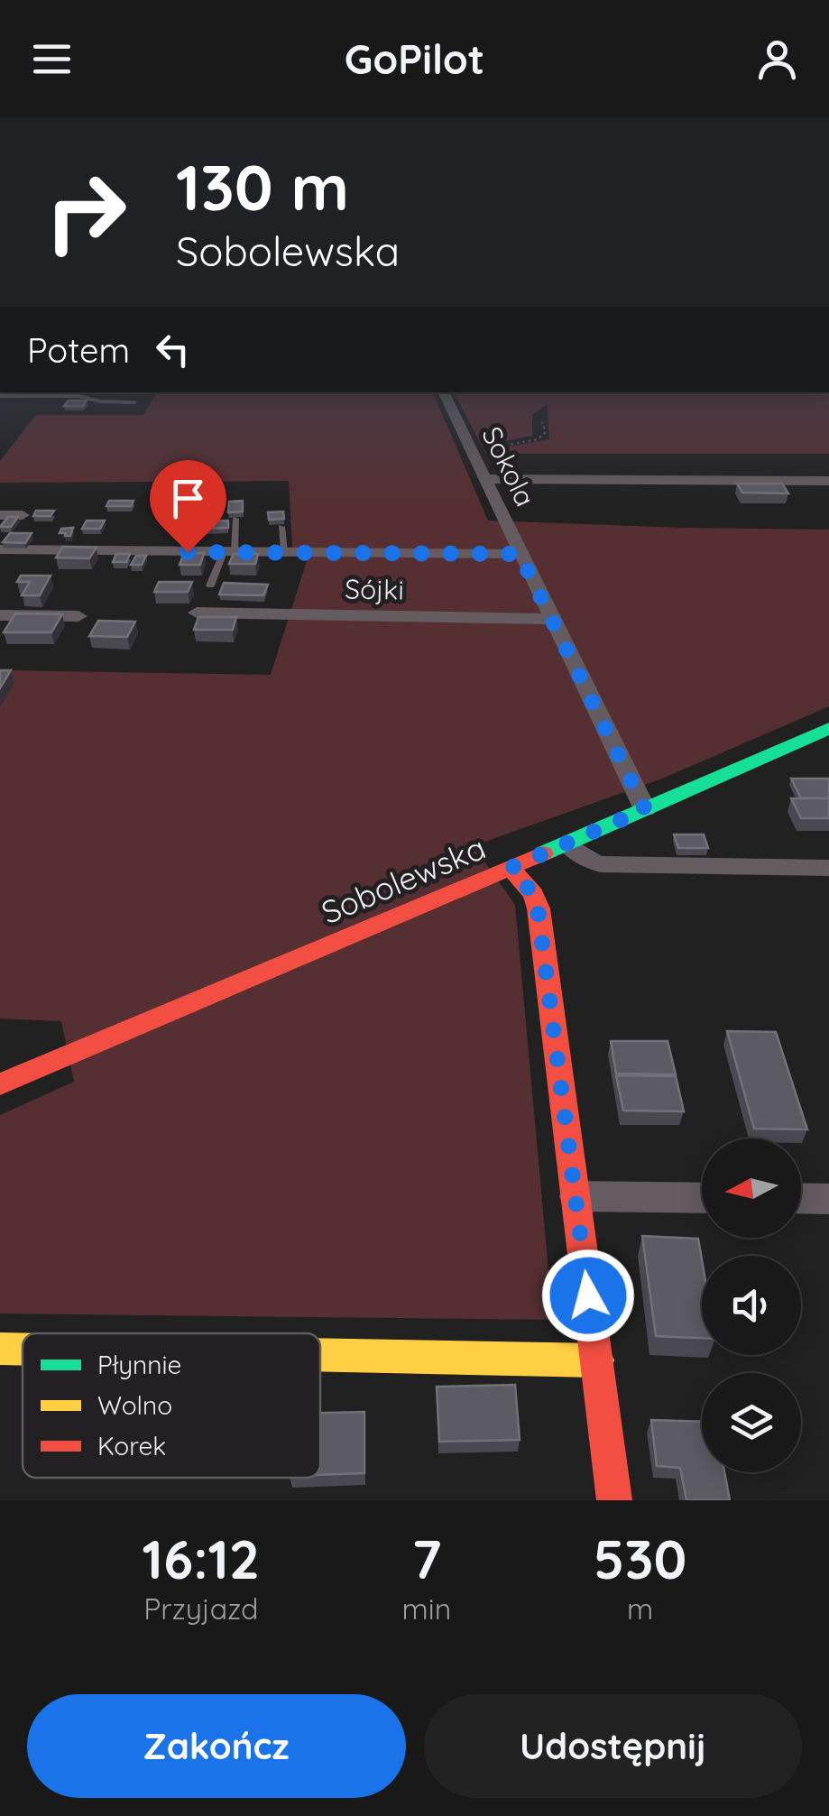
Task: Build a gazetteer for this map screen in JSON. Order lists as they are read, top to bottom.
{
  "streets": {
    "street": ["Sokola", "Sójki", "Sobolewska"]
  },
  "crossings": [
    ["Sokola", "Sójki"],
    ["Sokola", "Sobolewska"]
  ],
  "legend": ["Płynnie", "Wolno", "Korek"],
  "north": "left",
  "page": {
    "header": "GoPilot",
    "turn": ["130 m", "Sobolewska"],
    "then": "Potem",
    "eta": [
      "16:12",
      "Przyjazd",
      "7",
      "min",
      "530",
      "m"
    ],
    "buttons": ["Zakończ", "Udostępnij"]
  }
}
